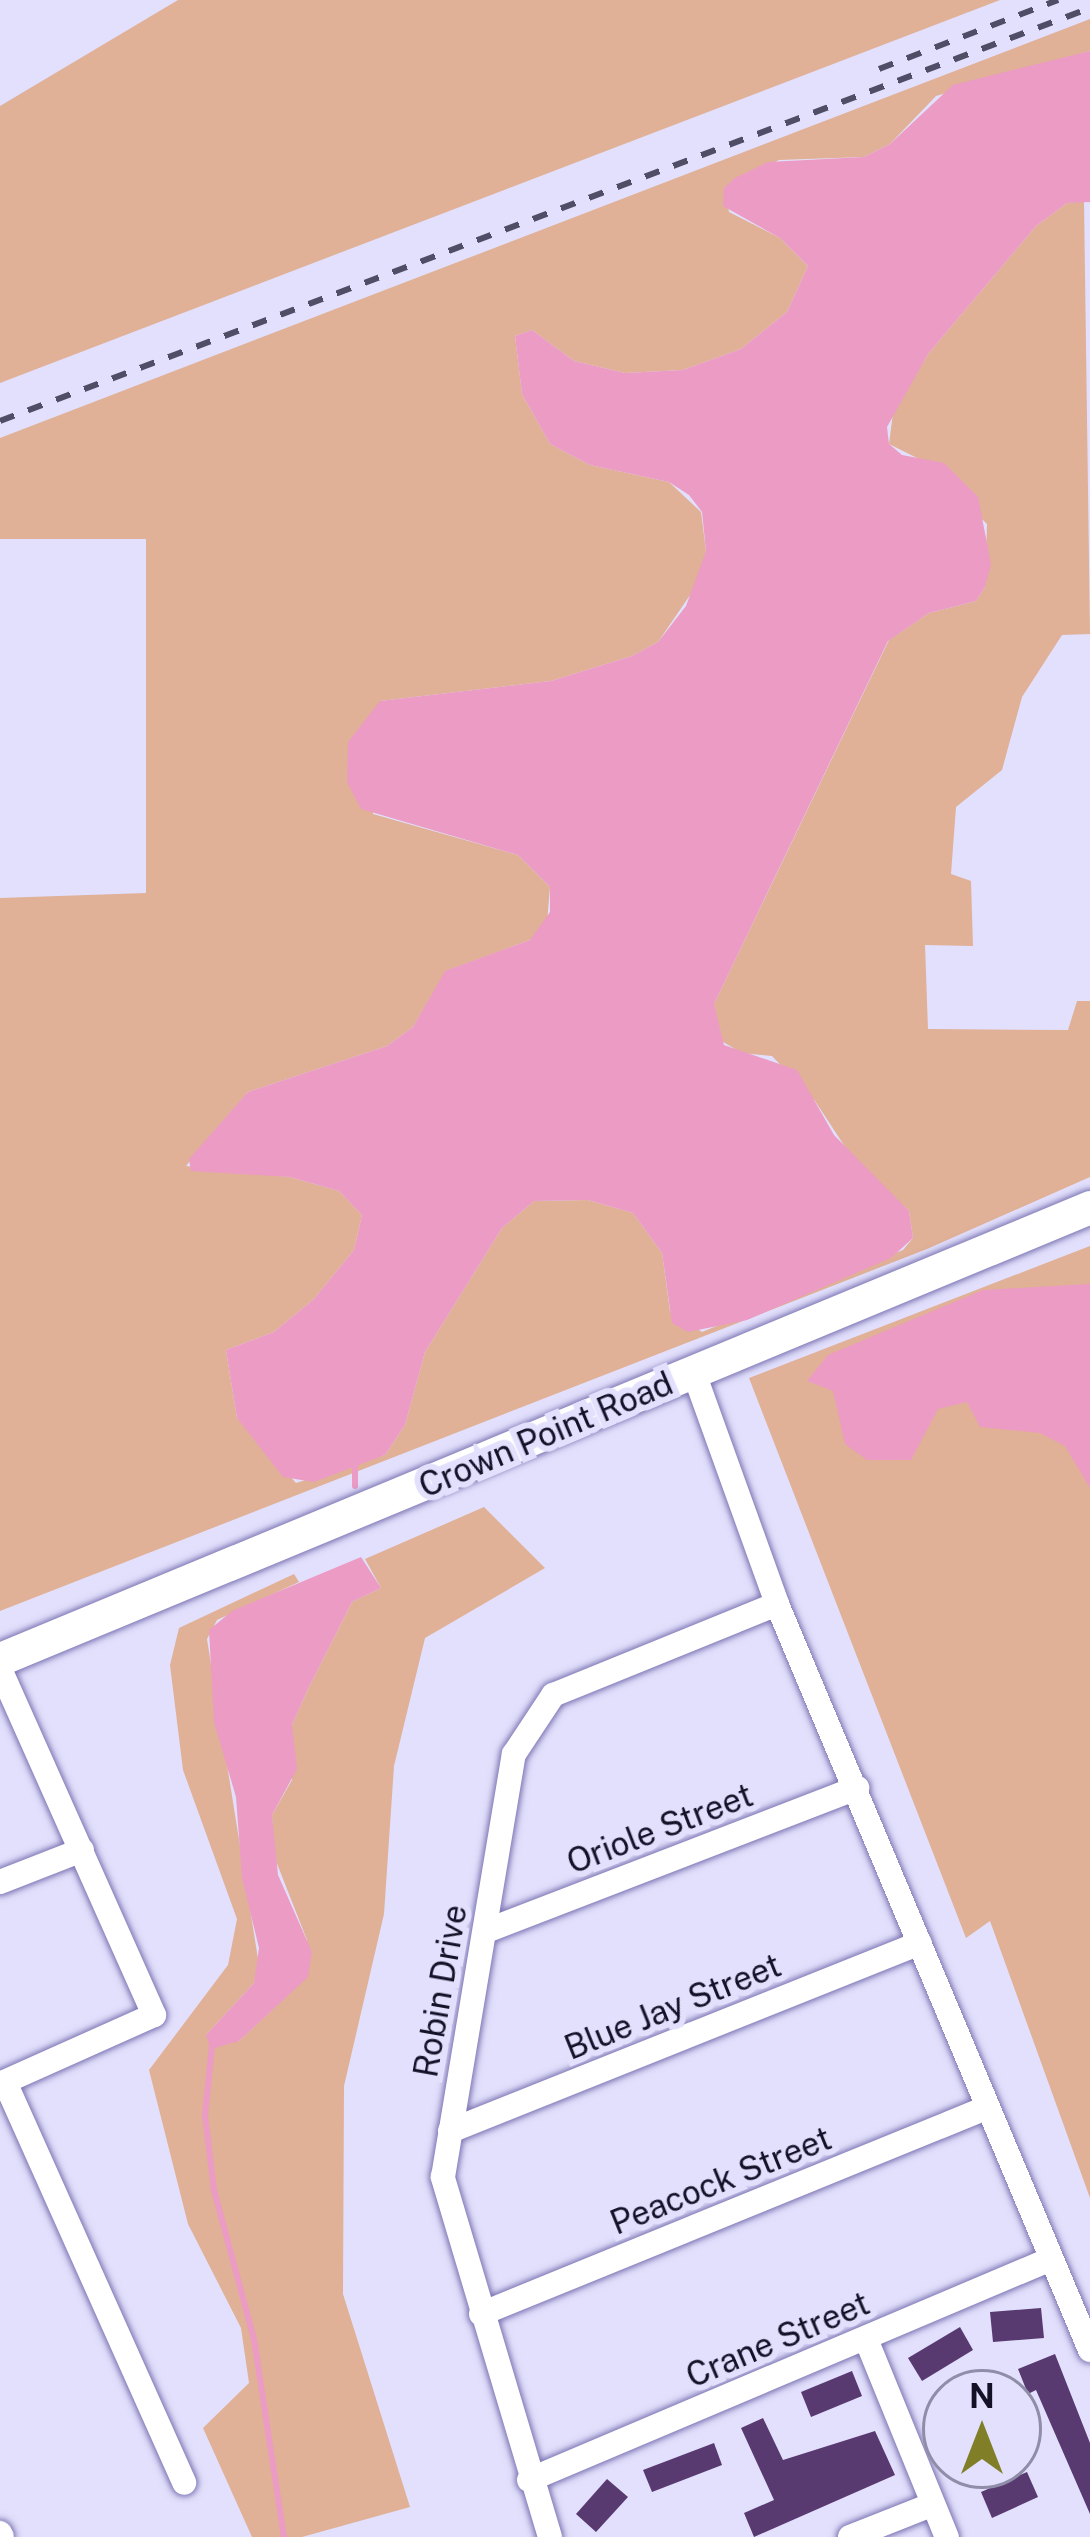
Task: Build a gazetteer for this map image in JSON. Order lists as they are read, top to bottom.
{
  "streets": {
    "main road": ["Crown Point Road"],
    "street": [
      "Oriole Street",
      "Robin Drive",
      "Blue Jay Street",
      "Peacock Street",
      "Crane Street"
    ]
  },
  "crossings": [
    ["Oriole Street", "Robin Drive"],
    ["Robin Drive", "Blue Jay Street"],
    ["Robin Drive", "Peacock Street"],
    ["Robin Drive", "Crane Street"]
  ],
  "north": "top"
}
